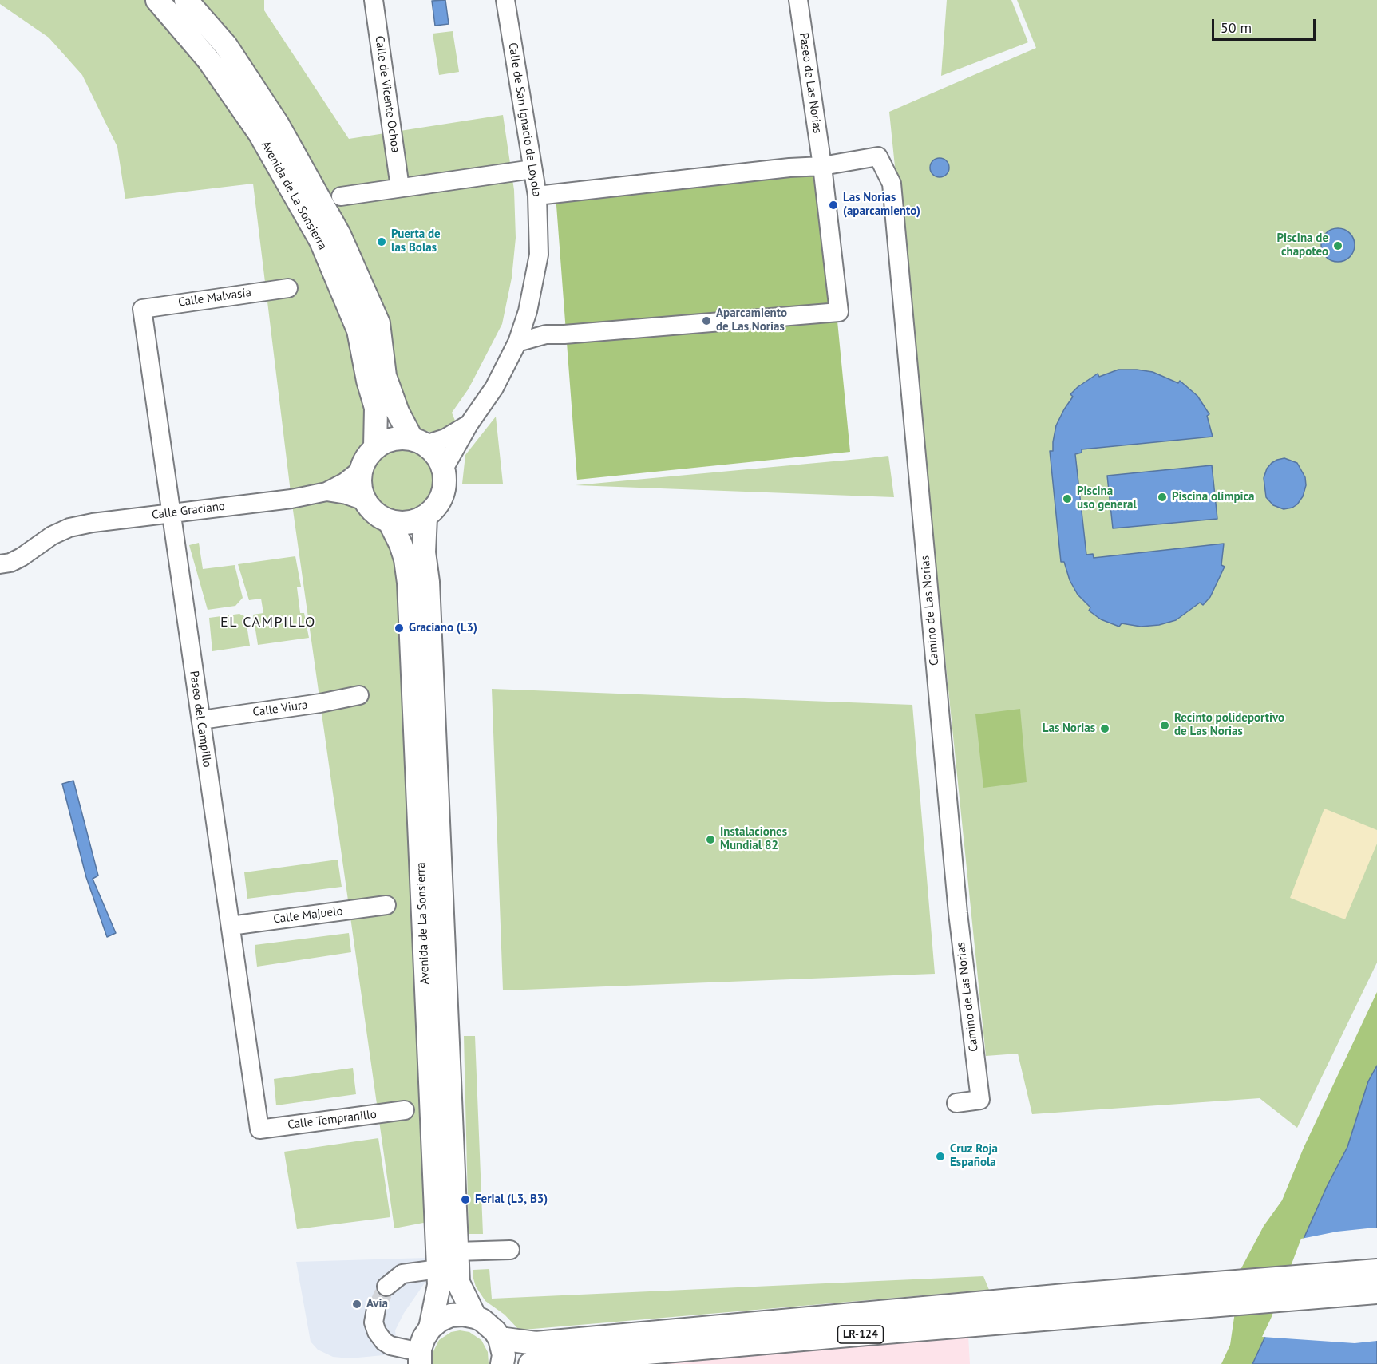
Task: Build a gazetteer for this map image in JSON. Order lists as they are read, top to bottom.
{
  "streets": {
    "main road": ["Avenida de La Sonsierra", "LR-124"],
    "street": [
      "Paseo de Las Norias",
      "Calle de Vicente Ochoa",
      "Calle de San Ignacio de Loyola",
      "Calle Malvasía",
      "Calle Graciano",
      "Camino de Las Norias",
      "Calle Viura",
      "Paseo del Campillo",
      "Calle Majuelo",
      "Calle Tempranillo"
    ]
  },
  "crossings": [
    ["Paseo de Las Norias", "Camino de Las Norias"],
    ["Calle de San Ignacio de Loyola", "Avenida de La Sonsierra"],
    ["Calle de San Ignacio de Loyola", "Calle Graciano"],
    ["Avenida de La Sonsierra", "Calle Graciano"],
    ["Calle Malvasía", "Paseo del Campillo"],
    ["Calle Graciano", "Paseo del Campillo"],
    ["Calle Viura", "Paseo del Campillo"],
    ["Paseo del Campillo", "Calle Majuelo"],
    ["Paseo del Campillo", "Calle Tempranillo"]
  ],
  "districts": ["EL CAMPILLO"],
  "places": [
    "Las Norias (aparcamiento)",
    "Puerta de las Bolas",
    "Piscina de chapoteo",
    "Aparcamiento de Las Norias",
    "Piscina olímpica",
    "Piscina uso general",
    "Graciano (L3)",
    "Recinto polideportivo de Las Norias",
    "Las Norias",
    "Instalaciones Mundial 82",
    "Cruz Roja Española",
    "Ferial (L3, B3)",
    "Avia"
  ],
  "scale_bar": "50 m"
}
